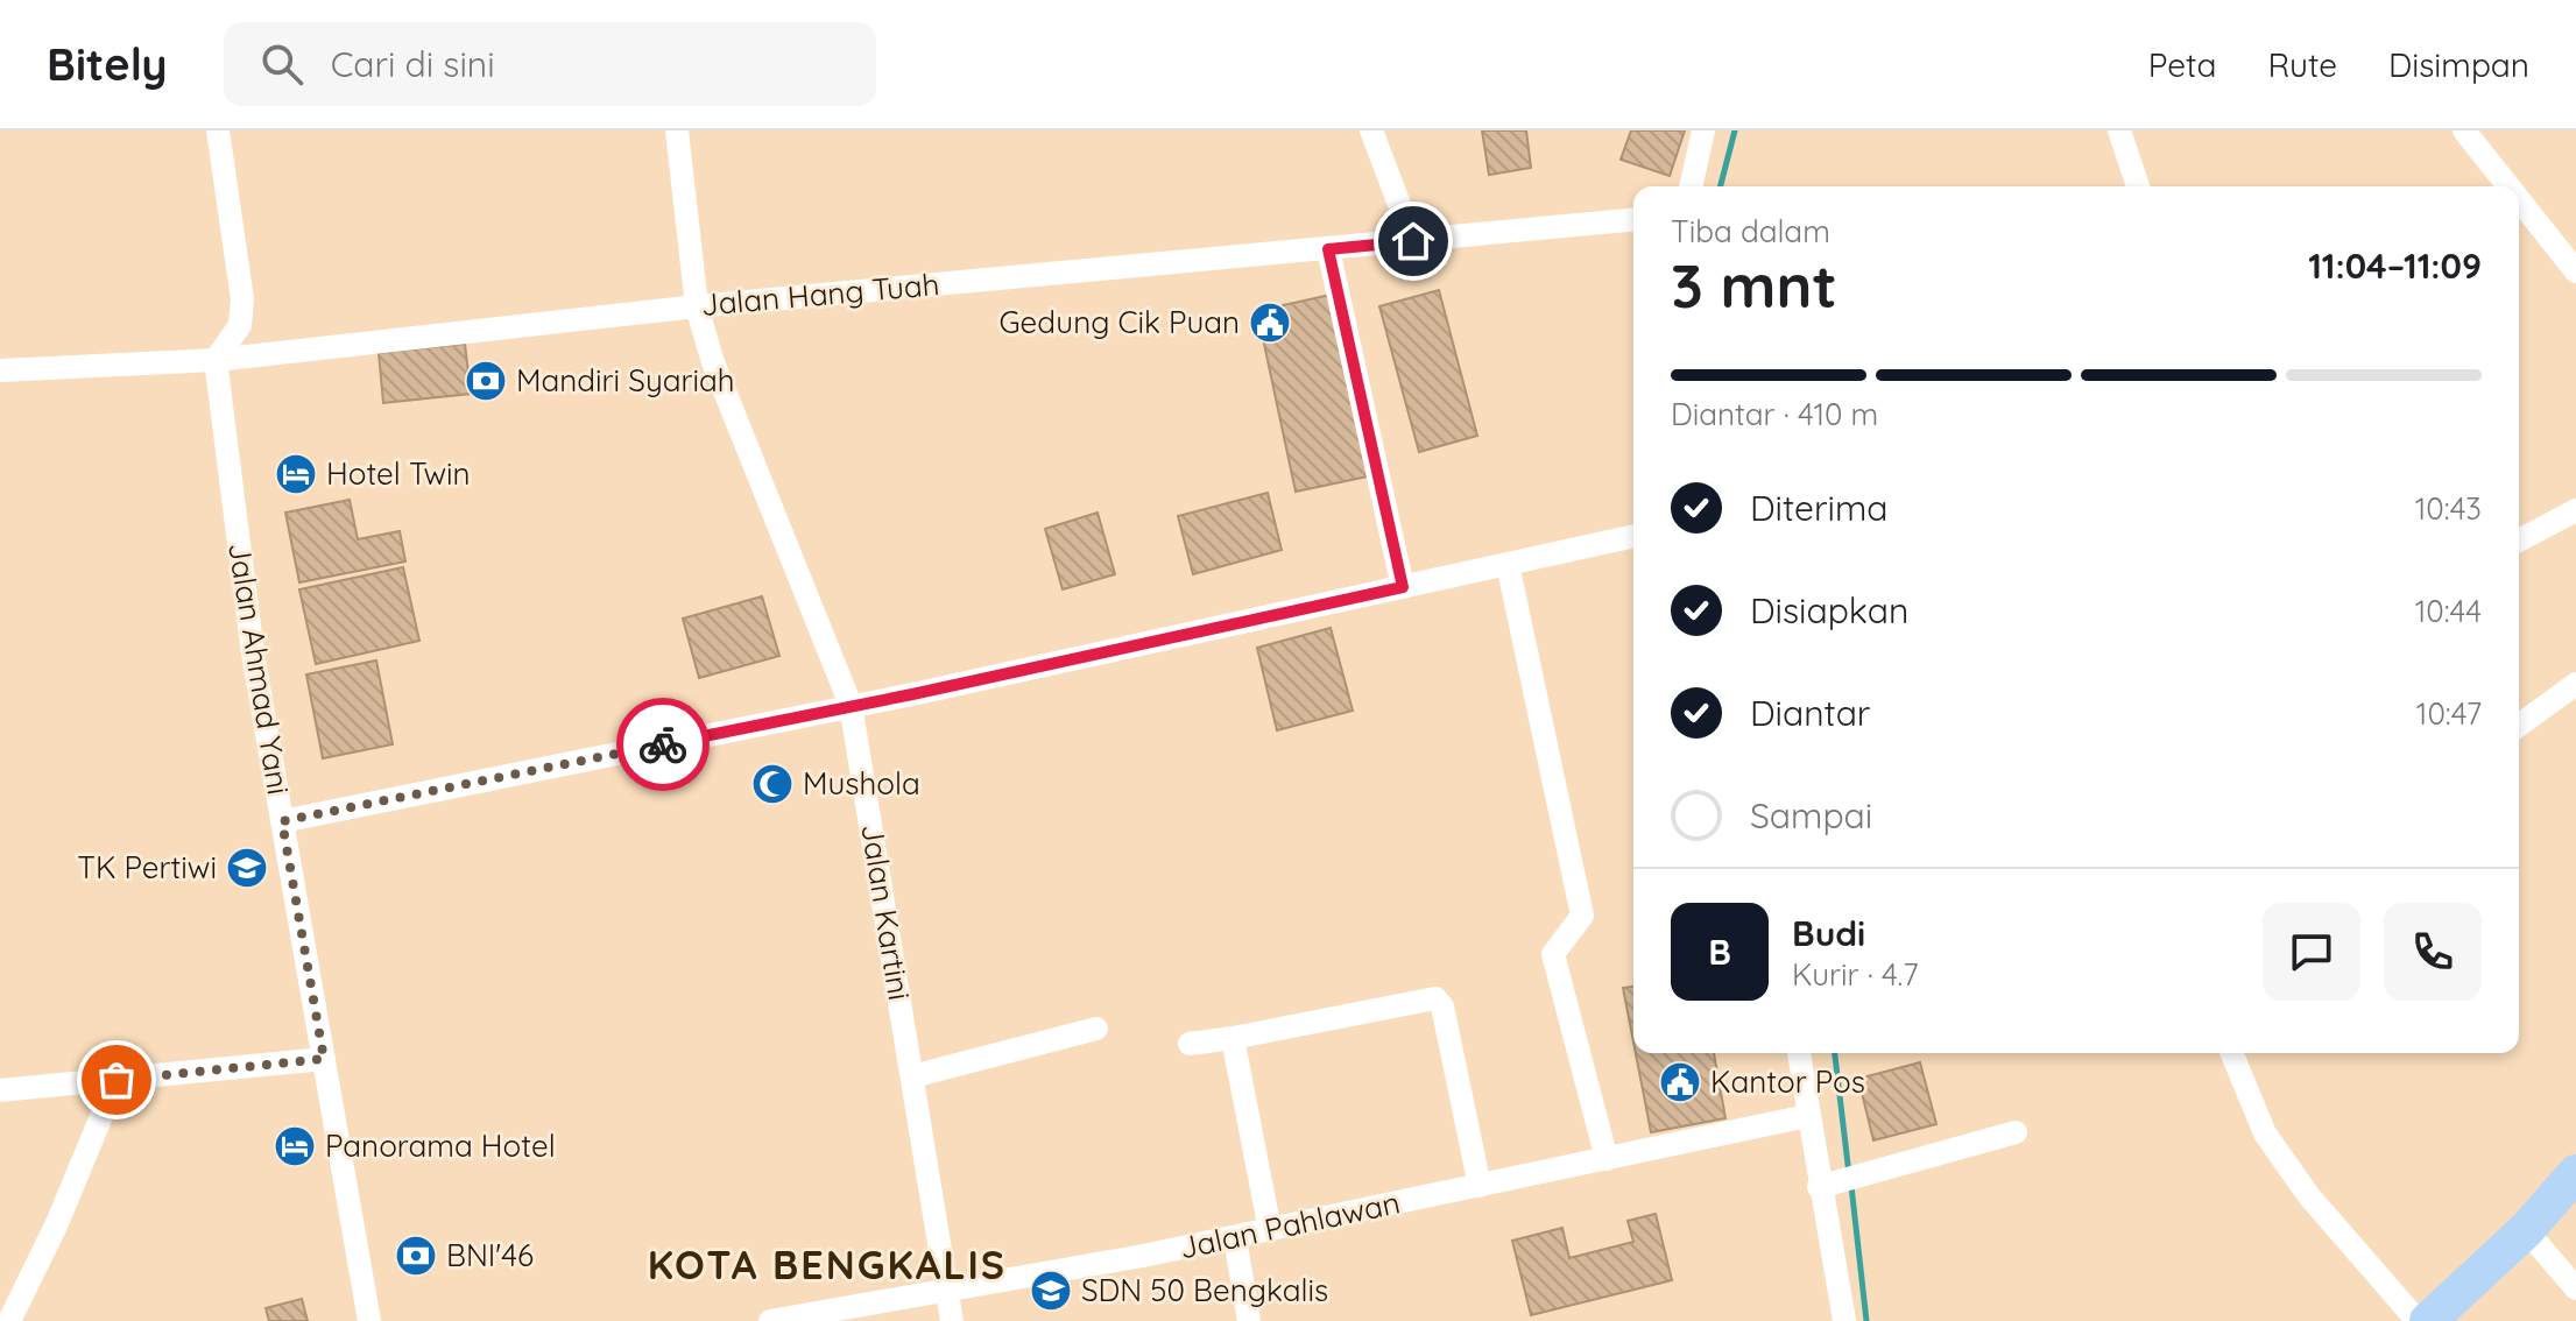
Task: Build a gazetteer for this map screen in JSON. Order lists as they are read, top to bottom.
{
  "streets": {
    "street": [
      "Jalan Hang Tuah",
      "Jalan Ahmad Yani",
      "Jalan Kartini",
      "Jalan Pahlawan"
    ]
  },
  "crossings": [
    ["Jalan Hang Tuah", "Jalan Ahmad Yani"],
    ["Jalan Hang Tuah", "Jalan Kartini"],
    ["Jalan Kartini", "Jalan Pahlawan"]
  ],
  "districts": ["KOTA BENGKALIS"],
  "places": {
    "public building": ["Gedung Cik Puan", "Kantor Pos"],
    "bank": ["Mandiri Syariah", "BNI'46"],
    "hotel": ["Hotel Twin", "Panorama Hotel"],
    "mosque": ["Mushola"],
    "school or university": ["TK Pertiwi", "SDN 50 Bengkalis"]
  },
  "page": {
    "header": "Bitely",
    "search": "Cari di sini",
    "nav": ["Peta", "Rute", "Disimpan"],
    "heading": ["3 mnt", "Tiba dalam", "11:04–11:09"],
    "panel": ["Budi", "Kurir · 4.7"],
    "bar": "Diantar · 410 m",
    "list": [
      ["Diterima", "10:43"],
      ["Disiapkan", "10:44"],
      ["Diantar", "10:47"],
      "Sampai"
    ],
    "round": "B"
  }
}
